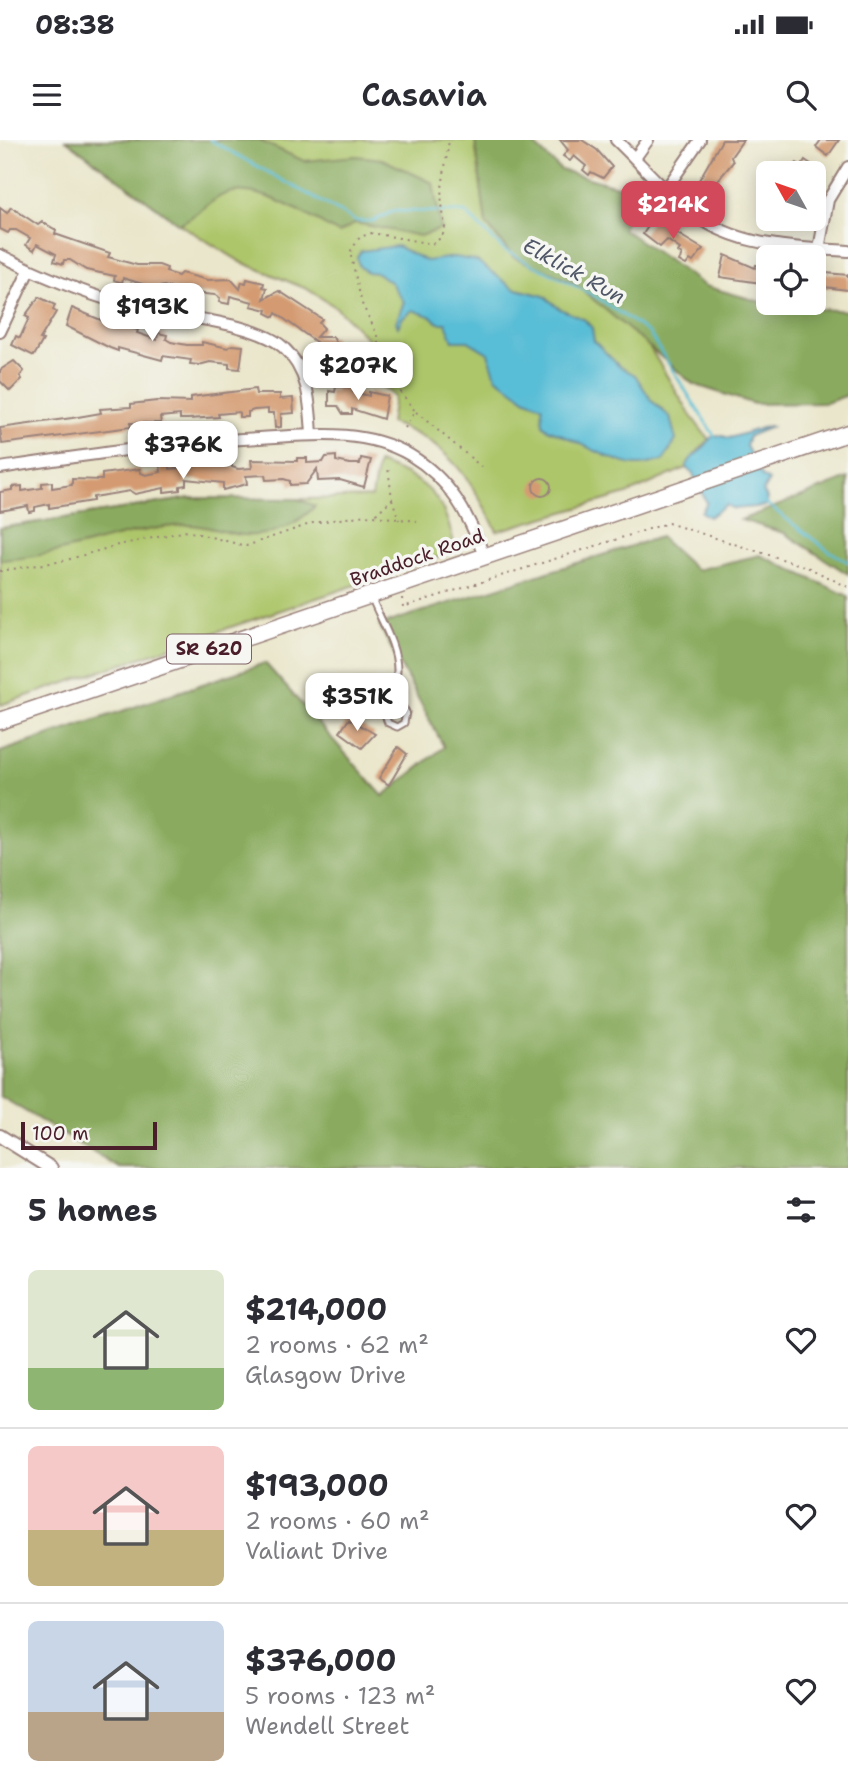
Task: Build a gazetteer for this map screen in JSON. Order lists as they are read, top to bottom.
{
  "streets": {
    "main road": ["Braddock Road", "SR 620"]
  },
  "water": ["Elklick Run"],
  "scale_bar": "100 m",
  "north": "top left",
  "page": {
    "status": "08:38",
    "header": "Casavia",
    "price": [
      "$214K",
      "$193K",
      "$207K",
      "$376K",
      "$351K"
    ],
    "scale": "100 m",
    "heading": "5 homes",
    "list": [
      {
        "name": "$214,000",
        "note": "2 rooms · 62 m² · Glasgow Drive"
      },
      {
        "name": "$193,000",
        "note": "2 rooms · 60 m² · Valiant Drive"
      },
      {
        "name": "$376,000",
        "note": "5 rooms · 123 m² · Wendell Street"
      }
    ]
  }
}
